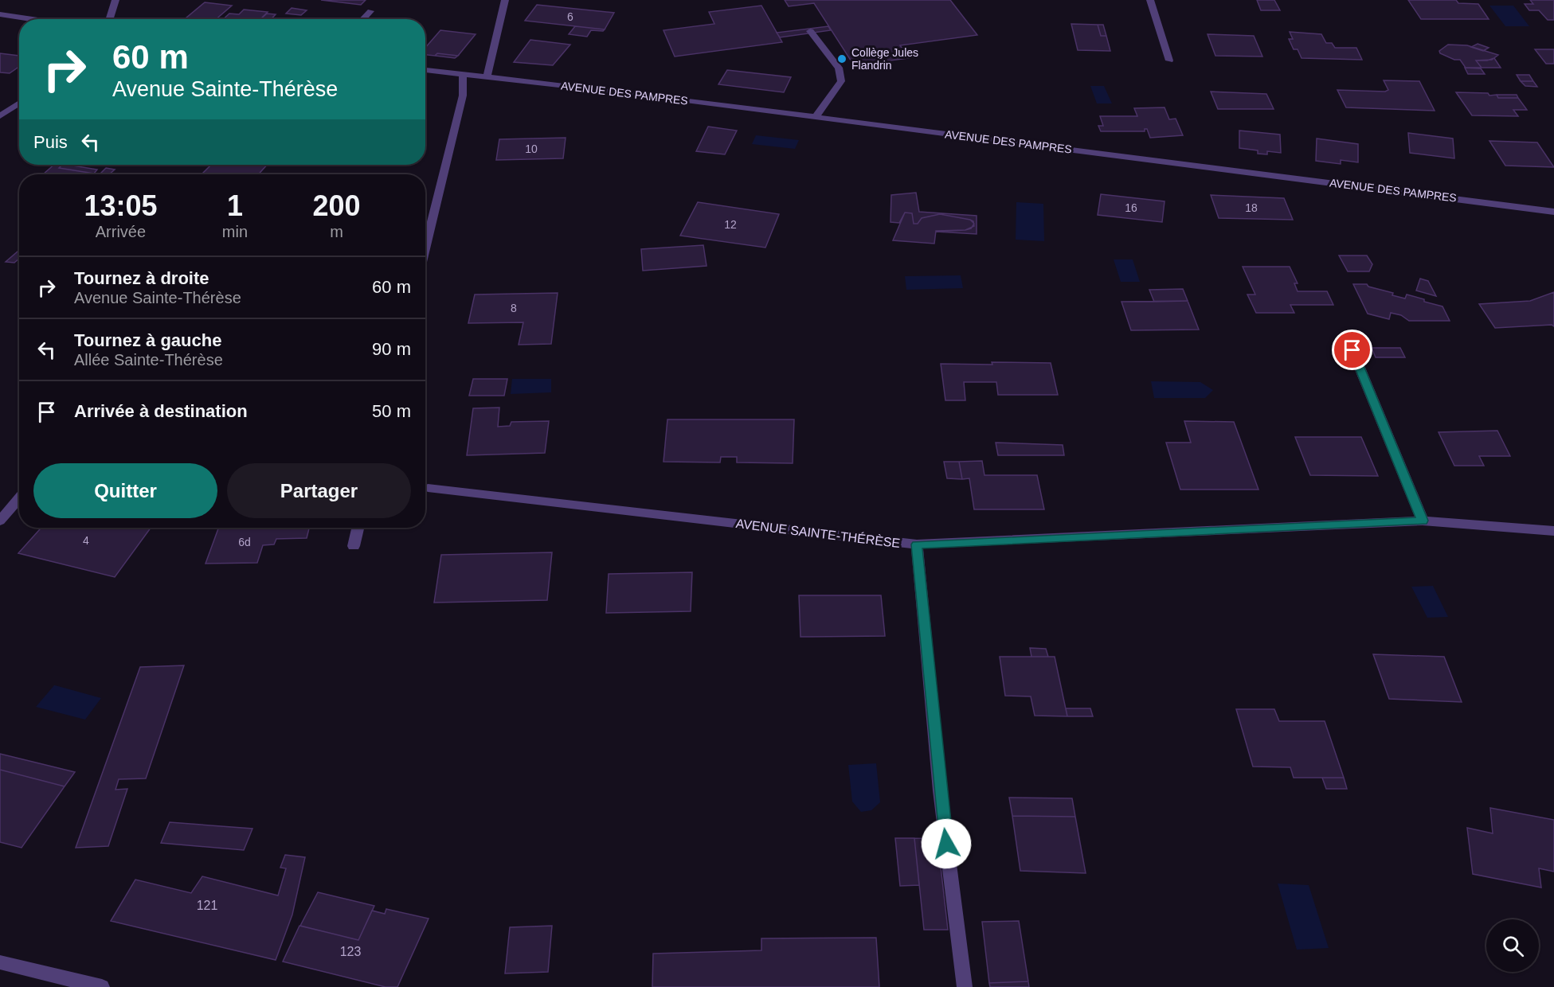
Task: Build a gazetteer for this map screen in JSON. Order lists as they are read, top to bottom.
{
  "streets": {
    "street": ["AVENUE DES PAMPRES", "AVENUE SAINTE-THÉRÈSE"]
  },
  "places": ["Collège Jules Flandrin"],
  "house_numbers": [
    "6",
    "10",
    "16",
    "18",
    "12",
    "8",
    "4",
    "6d",
    "121",
    "123"
  ],
  "page": {
    "turn": ["60 m", "Avenue Sainte-Thérèse"],
    "then": "Puis",
    "eta": [
      "13:05",
      "Arrivée",
      "1",
      "min",
      "200",
      "m"
    ],
    "list": [
      {
        "name": "Tournez à droite",
        "note": "Avenue Sainte-Thérèse",
        "value": "60 m"
      },
      {
        "name": "Tournez à gauche",
        "note": "Allée Sainte-Thérèse",
        "value": "90 m"
      },
      {
        "name": "Arrivée à destination",
        "value": "50 m"
      }
    ],
    "buttons": ["Quitter", "Partager"]
  }
}
